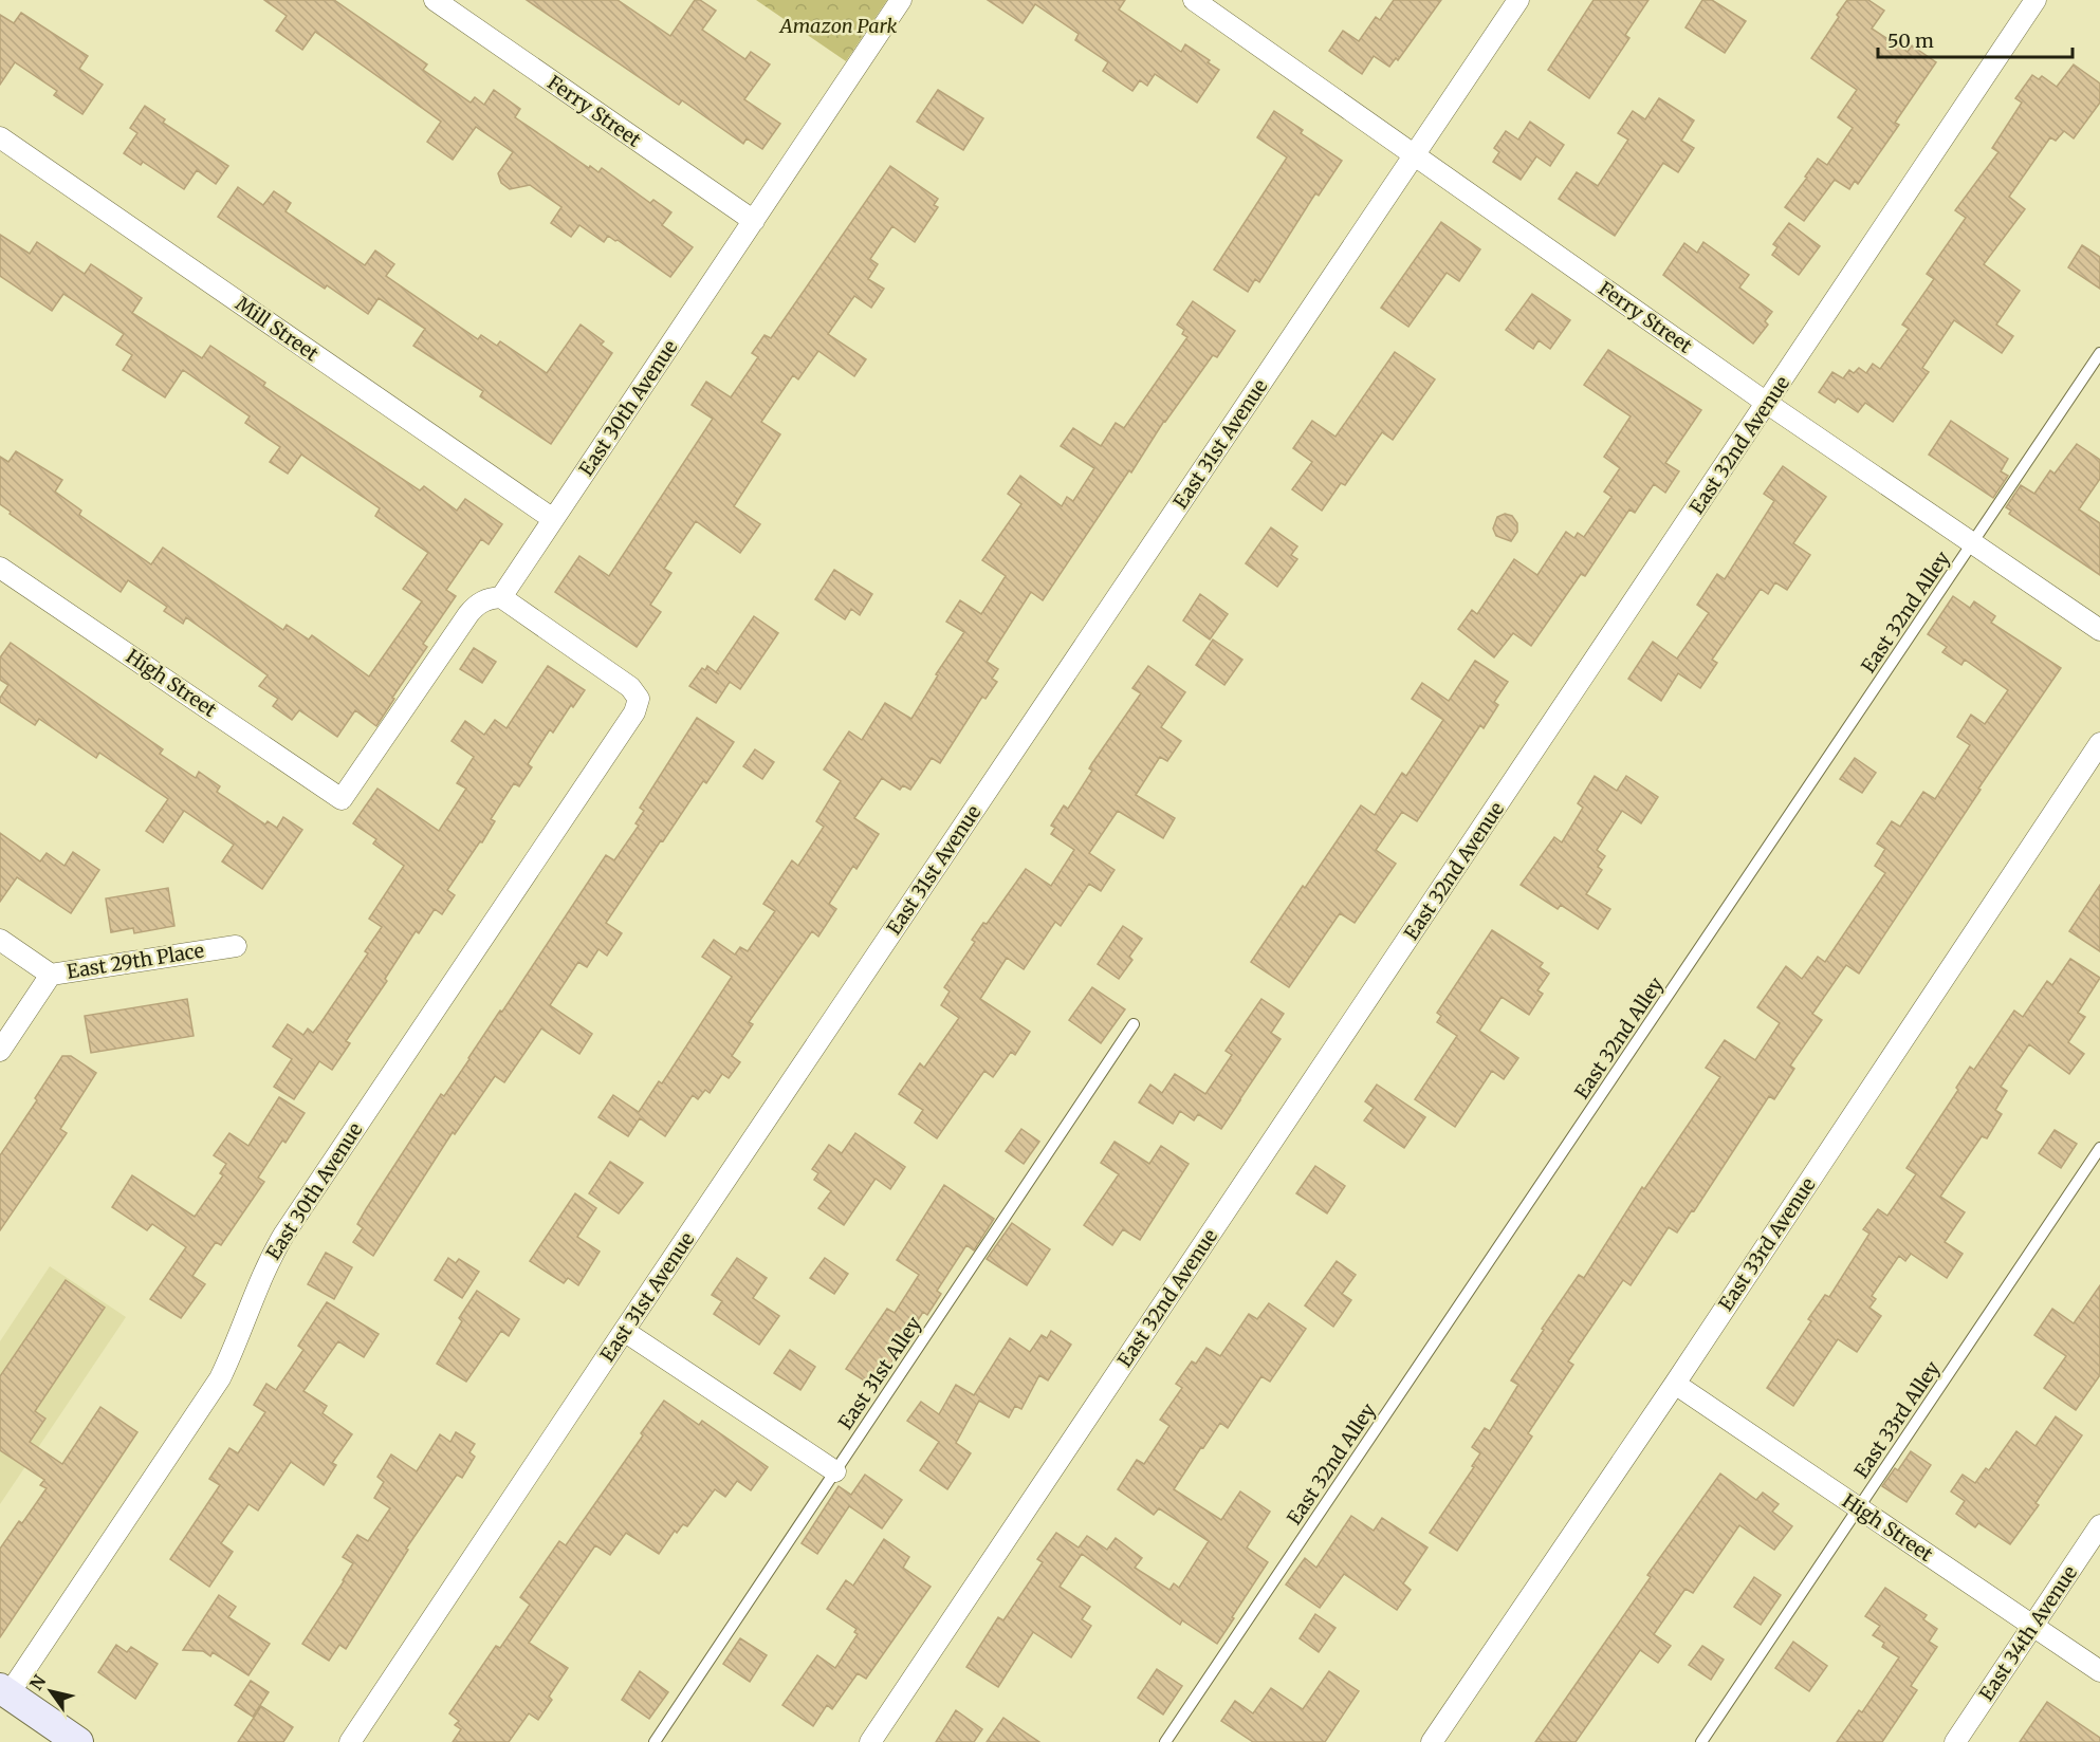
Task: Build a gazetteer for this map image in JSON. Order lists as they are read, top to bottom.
{
  "streets": {
    "street": [
      "Ferry Street",
      "Mill Street",
      "East 30th Avenue",
      "East 31st Avenue",
      "East 32nd Avenue",
      "High Street",
      "East 29th Place",
      "East 33rd Avenue",
      "East 34th Avenue"
    ],
    "lane": ["East 32nd Alley", "East 31st Alley", "East 33rd Alley"]
  },
  "crossings": [
    ["Ferry Street", "East 30th Avenue"],
    ["Ferry Street", "East 31st Avenue"],
    ["Ferry Street", "East 32nd Avenue"],
    ["Ferry Street", "East 32nd Alley"],
    ["Mill Street", "East 30th Avenue"],
    ["East 30th Avenue", "High Street"],
    ["High Street", "East 33rd Avenue"],
    ["High Street", "East 33rd Alley"],
    ["High Street", "East 34th Avenue"]
  ],
  "parks": ["Amazon Park"],
  "scale_bar": "50 m",
  "north": "top left"
}
